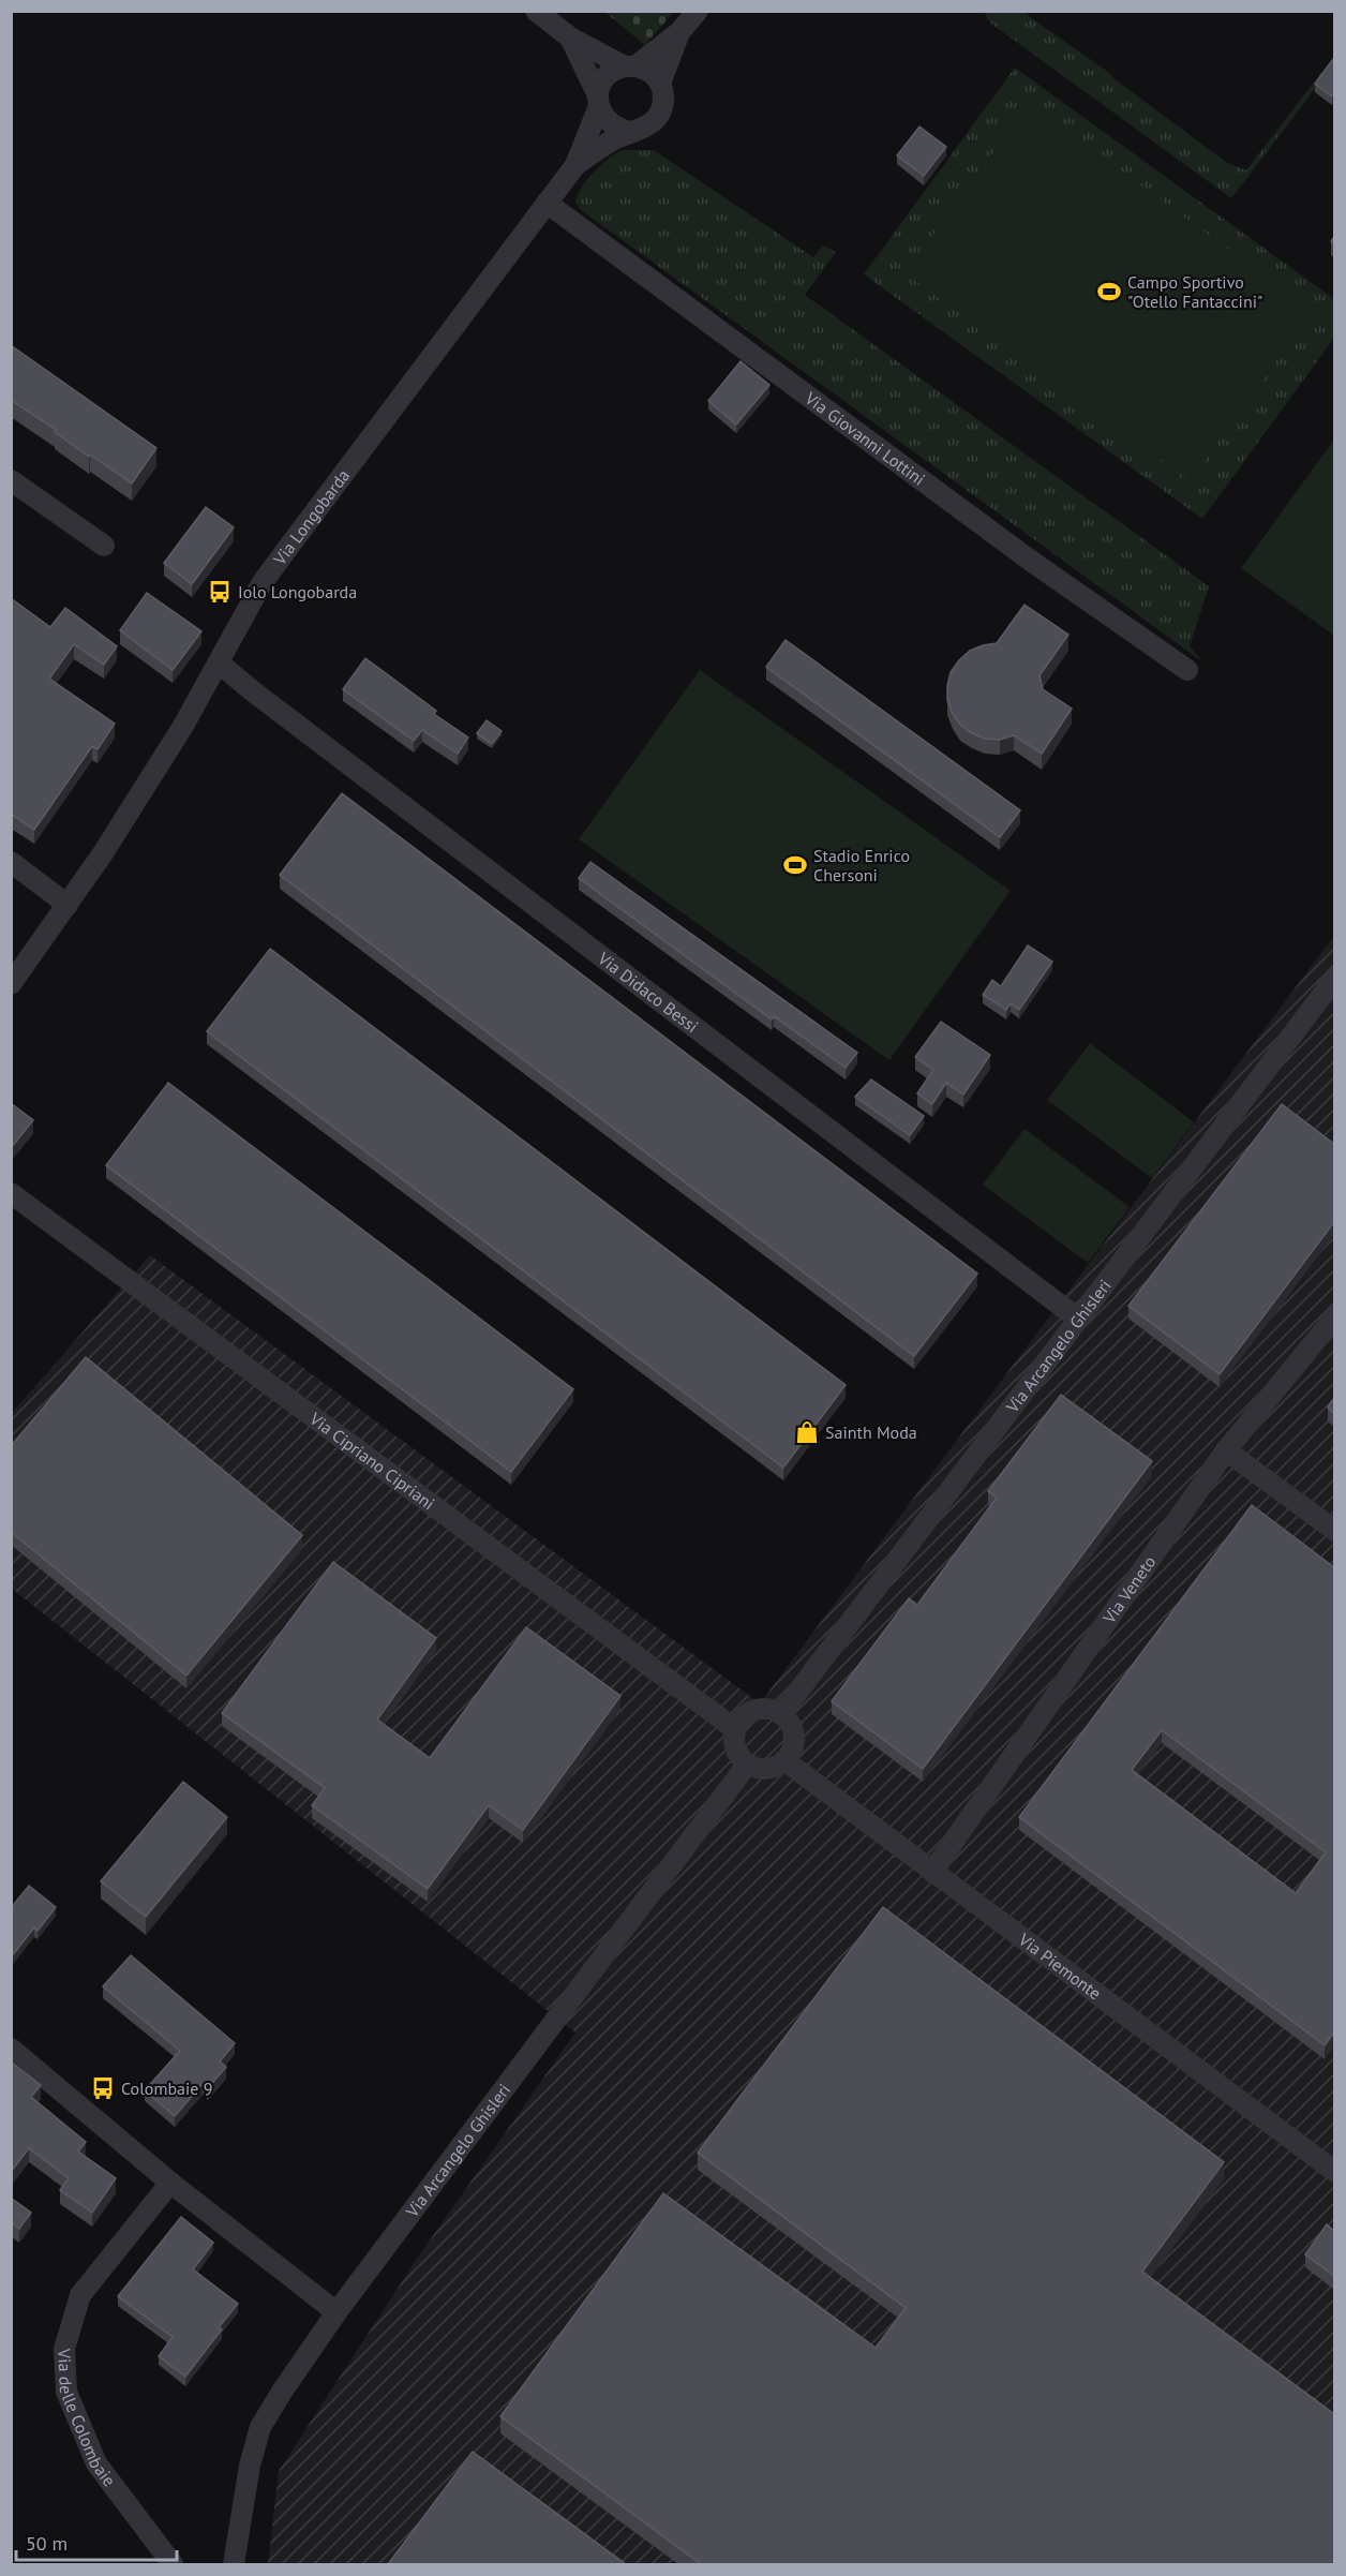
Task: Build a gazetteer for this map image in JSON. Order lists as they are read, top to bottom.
{
  "streets": {
    "street": [
      "Via Giovanni Lottini",
      "Via Longobarda",
      "Via Didaco Bessi",
      "Via Arcangelo Ghisleri",
      "Via Cipriano Cipriani",
      "Via Veneto",
      "Via Piemonte",
      "Via delle Colombaie"
    ]
  },
  "crossings": [
    ["Via Giovanni Lottini", "Via Longobarda"],
    ["Via Longobarda", "Via Didaco Bessi"],
    ["Via Didaco Bessi", "Via Arcangelo Ghisleri"],
    ["Via Arcangelo Ghisleri", "Via Cipriano Cipriani"],
    ["Via Arcangelo Ghisleri", "Via Piemonte"],
    ["Via Cipriano Cipriani", "Via Piemonte"],
    ["Via Veneto", "Via Piemonte"]
  ],
  "places": {
    "sports": ["Campo Sportivo \"Otello Fantaccini\"", "Stadio Enrico Chersoni"],
    "bus stop": ["Iolo Longobarda", "Colombaie 9"],
    "shop": ["Sainth Moda"]
  },
  "scale_bar": "50 m"
}
